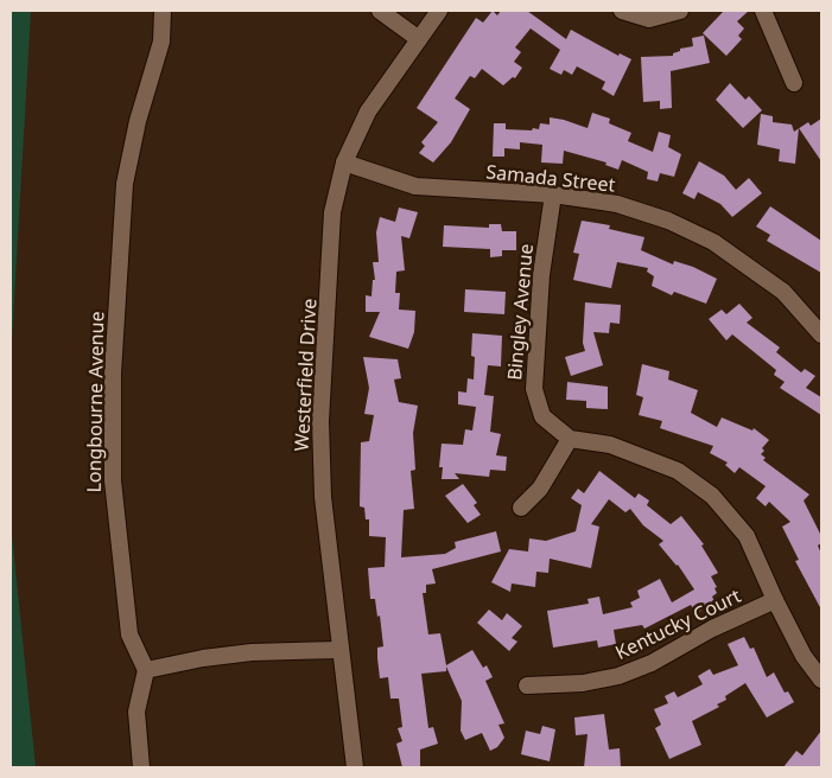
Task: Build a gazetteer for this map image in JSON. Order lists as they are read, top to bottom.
{
  "streets": {
    "street": [
      "Samada Street",
      "Bingley Avenue",
      "Westerfield Drive",
      "Longbourne Avenue",
      "Kentucky Court"
    ]
  },
  "crossings": [
    ["Samada Street", "Bingley Avenue"],
    ["Samada Street", "Westerfield Drive"]
  ]
}
